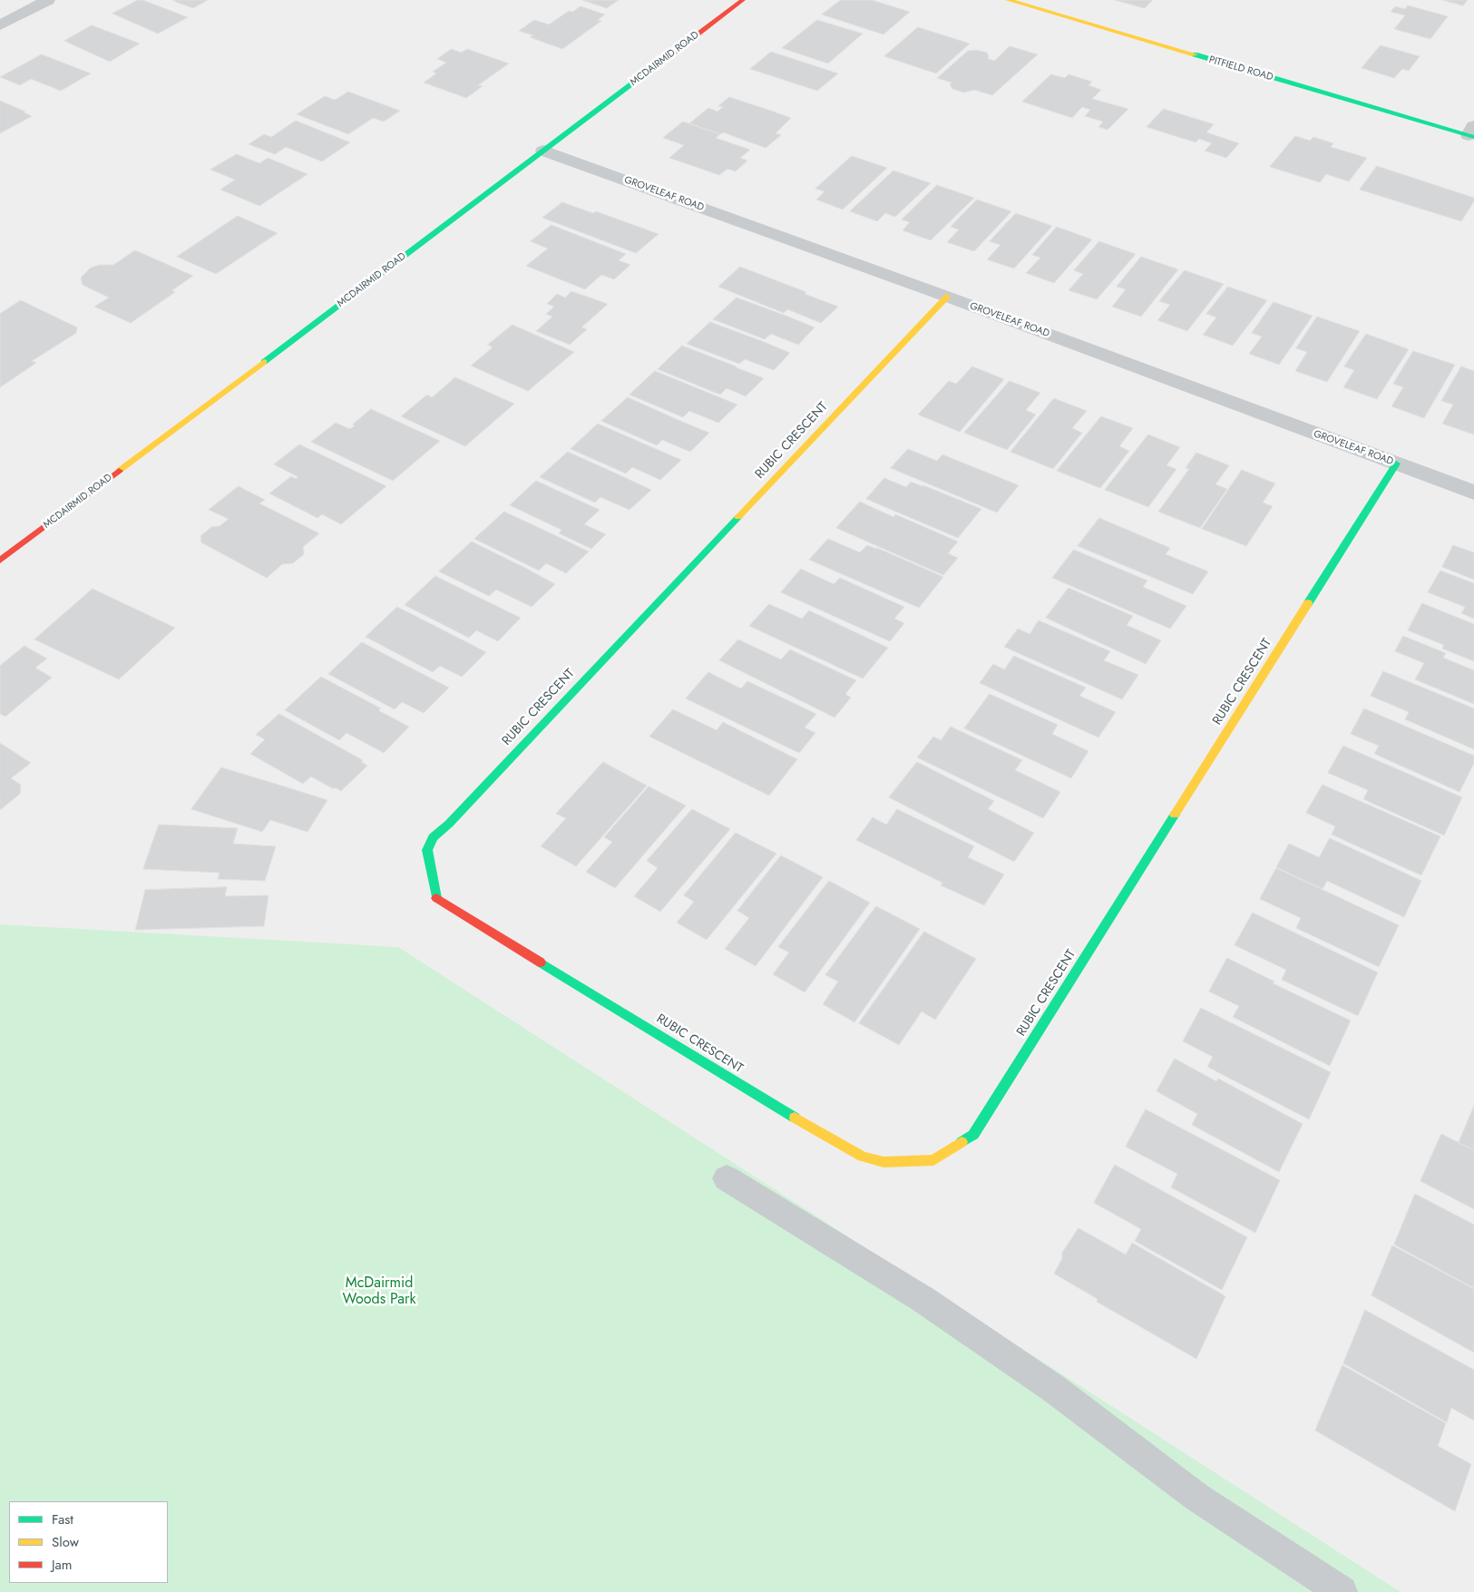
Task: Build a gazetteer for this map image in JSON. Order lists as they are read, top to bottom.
{
  "streets": {
    "street": [
      "MCDAIRMID ROAD",
      "PITFIELD ROAD",
      "GROVELEAF ROAD",
      "RUBIC CRESCENT"
    ]
  },
  "crossings": [
    ["MCDAIRMID ROAD", "GROVELEAF ROAD"],
    ["GROVELEAF ROAD", "RUBIC CRESCENT"]
  ],
  "parks": ["McDairmid Woods Park"],
  "legend": ["Fast", "Slow", "Jam"]
}
